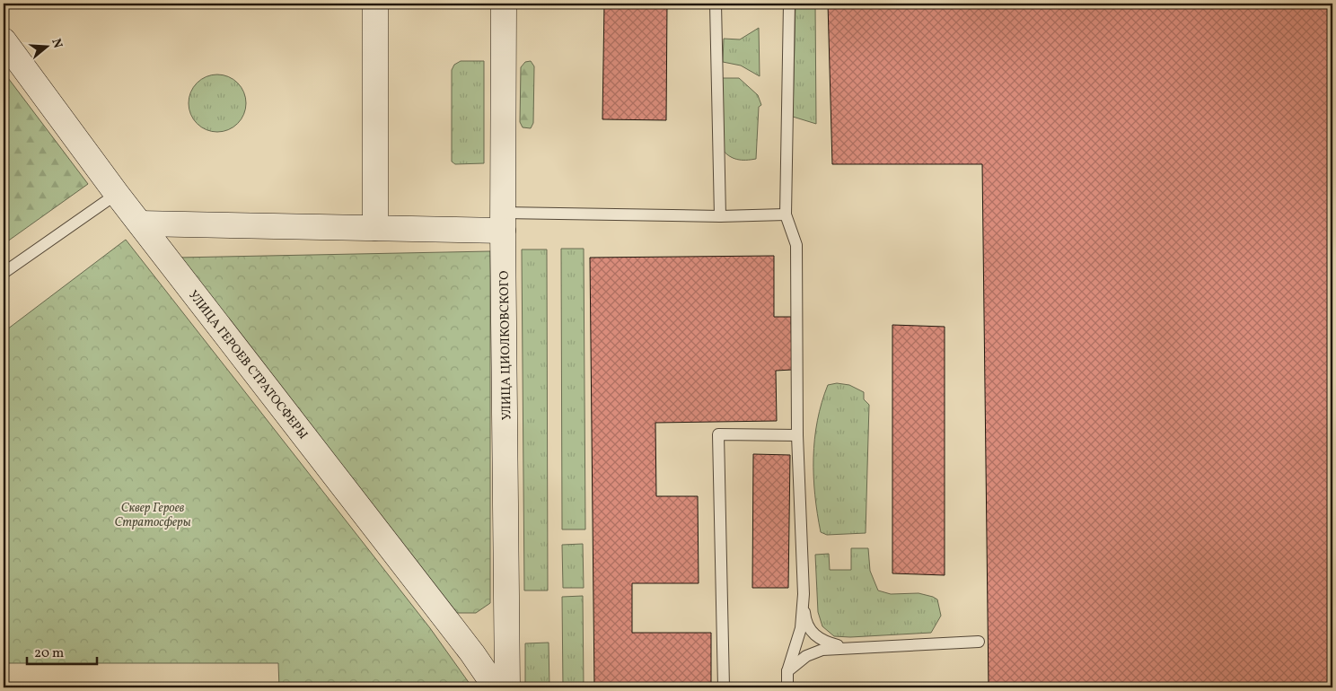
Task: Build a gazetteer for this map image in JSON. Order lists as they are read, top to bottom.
{
  "streets": {
    "street": ["УЛИЦА ЦИОЛКОВСКОГО", "УЛИЦА ГЕРОЕВ СТРАТОСФЕРЫ"]
  },
  "parks": ["Сквер Героев Стратосферы"],
  "scale_bar": "20 m",
  "north": "right"
}
